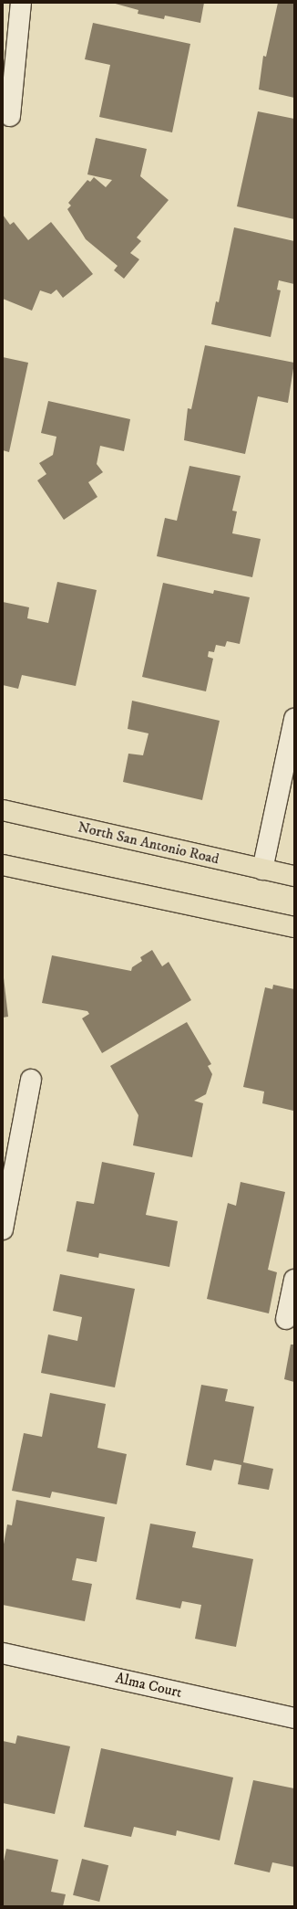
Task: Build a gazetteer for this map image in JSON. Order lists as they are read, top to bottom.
{
  "streets": {
    "main road": ["North San Antonio Road"],
    "street": ["Alma Court"]
  }
}
